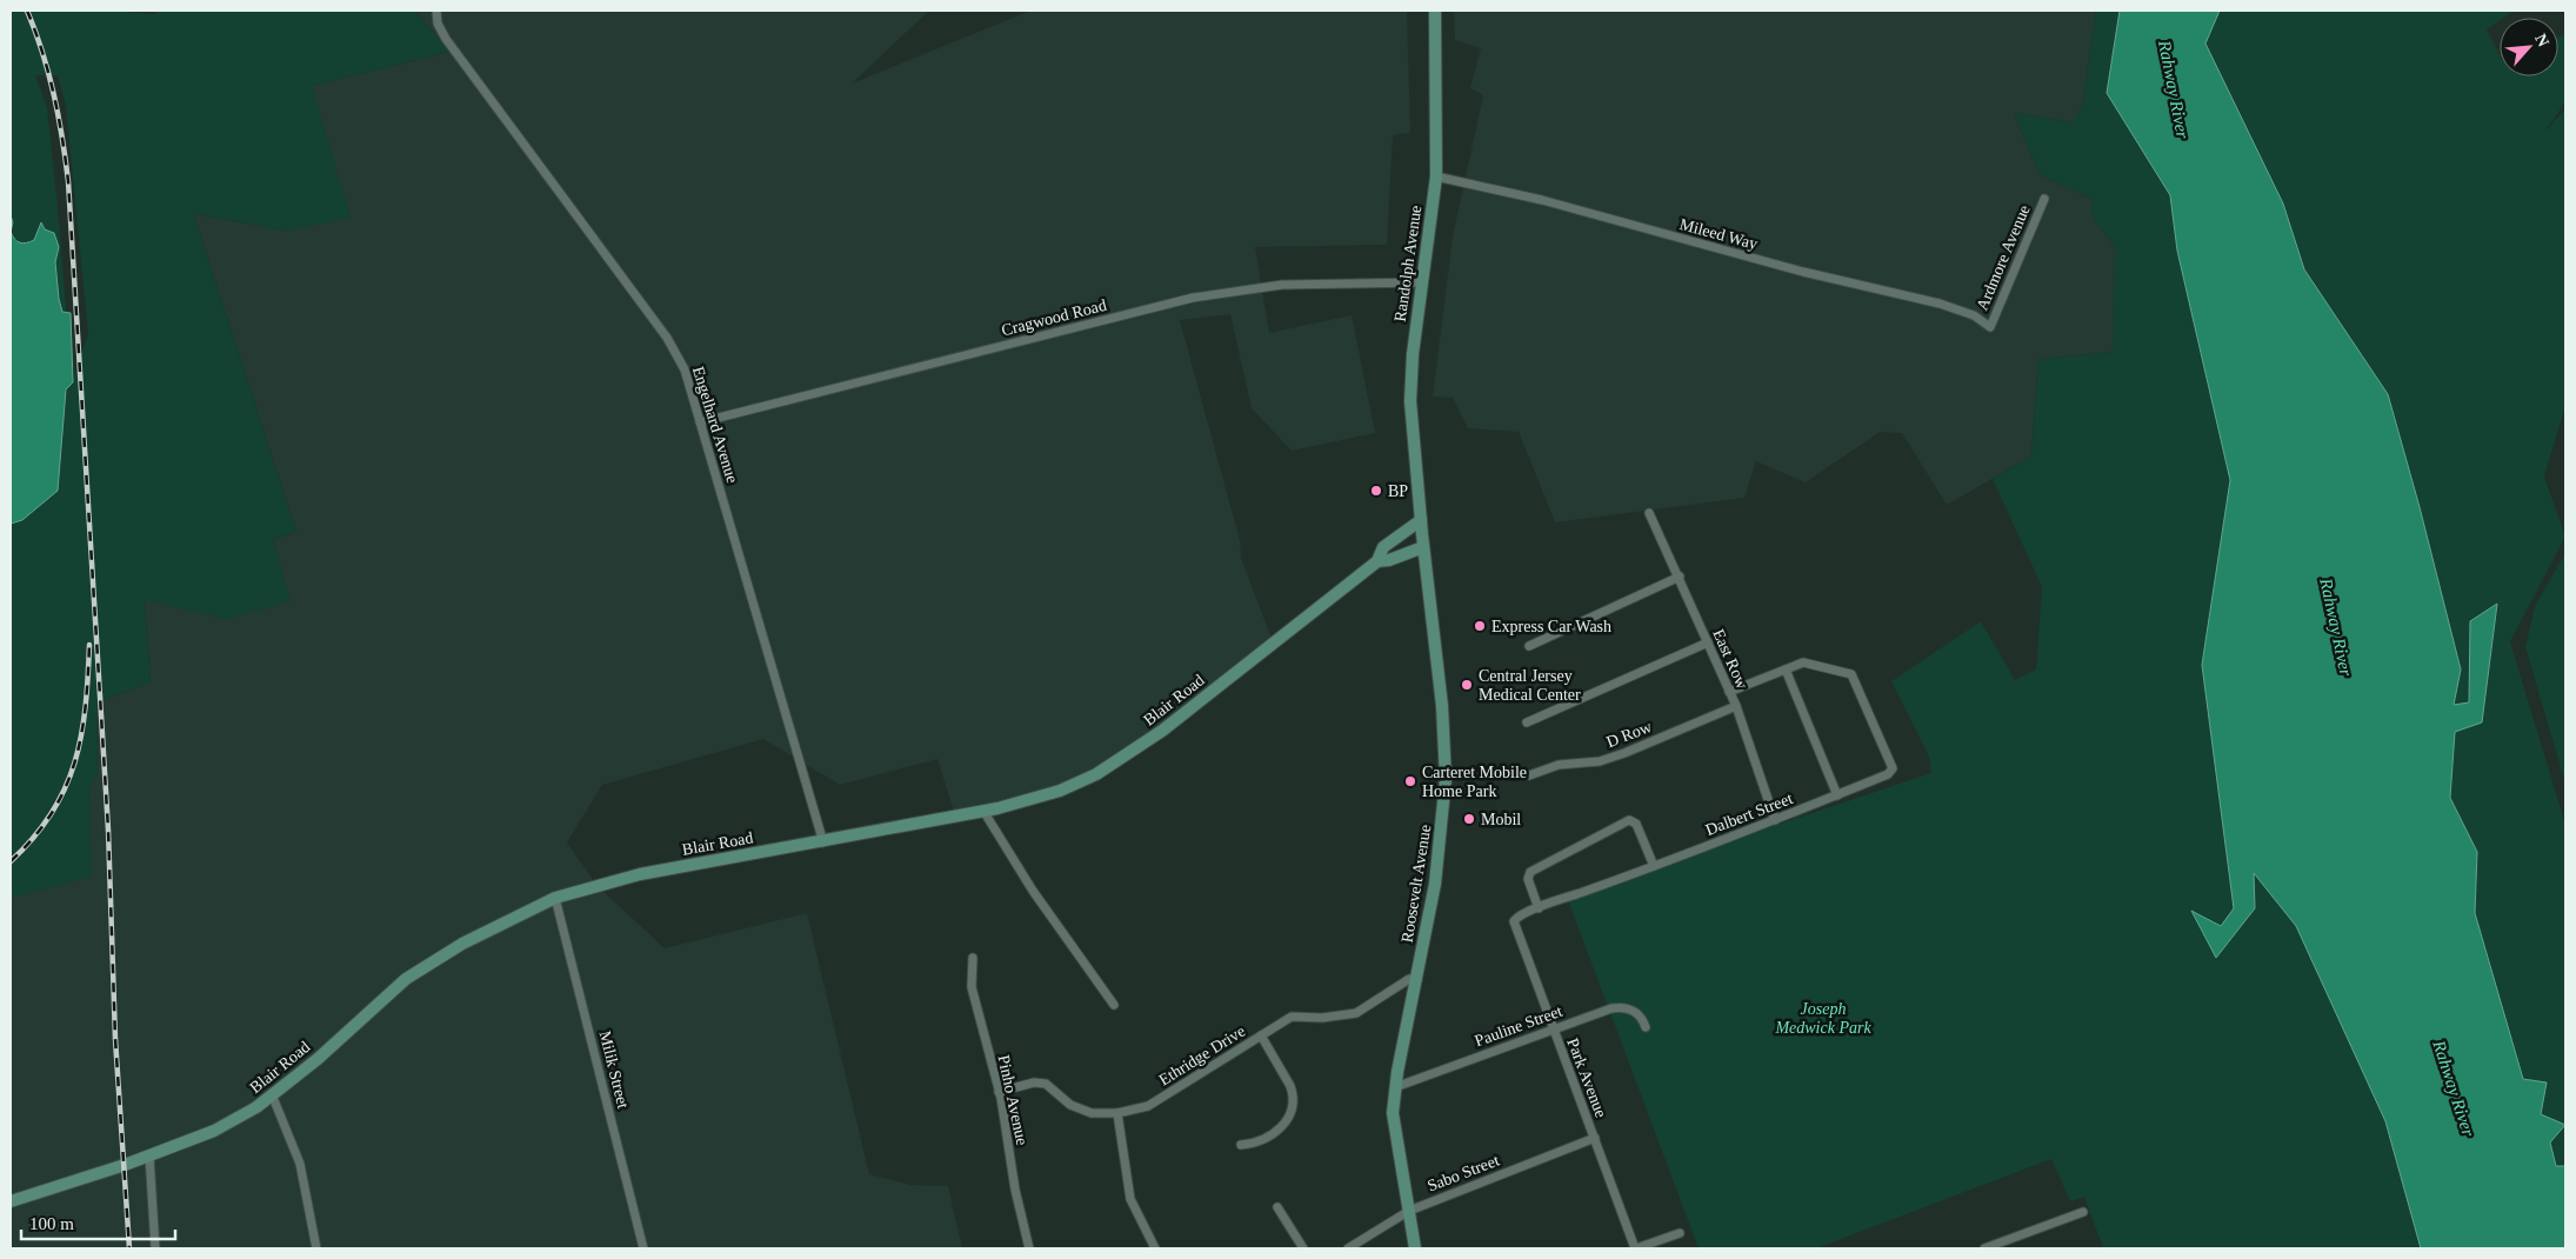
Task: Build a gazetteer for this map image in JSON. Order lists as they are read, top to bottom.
{
  "streets": {
    "street": [
      "Mileed Way",
      "Ardmore Avenue",
      "Randolph Avenue",
      "Cragwood Road",
      "Engelhard Avenue",
      "East Row",
      "Blair Road",
      "D Row",
      "Dalbert Street",
      "Roosevelt Avenue",
      "Pauline Street",
      "Ethridge Drive",
      "Milik Street",
      "Park Avenue",
      "Pinho Avenue",
      "Sabo Street"
    ]
  },
  "crossings": [
    ["Mileed Way", "Ardmore Avenue"],
    ["Mileed Way", "Randolph Avenue"],
    ["Randolph Avenue", "Cragwood Road"],
    ["Randolph Avenue", "Blair Road"],
    ["Randolph Avenue", "Roosevelt Avenue"],
    ["Cragwood Road", "Engelhard Avenue"],
    ["Engelhard Avenue", "Blair Road"],
    ["East Row", "D Row"],
    ["East Row", "Dalbert Street"],
    ["Blair Road", "Roosevelt Avenue"],
    ["Blair Road", "Milik Street"],
    ["Dalbert Street", "Park Avenue"],
    ["Roosevelt Avenue", "Pauline Street"],
    ["Roosevelt Avenue", "Ethridge Drive"],
    ["Roosevelt Avenue", "Sabo Street"],
    ["Pauline Street", "Park Avenue"],
    ["Ethridge Drive", "Pinho Avenue"],
    ["Park Avenue", "Sabo Street"]
  ],
  "water": ["Rahway River"],
  "parks": ["Joseph Medwick Park"],
  "places": [
    "BP",
    "Express Car Wash",
    "Central Jersey Medical Center",
    "Carteret Mobile Home Park",
    "Mobil"
  ],
  "scale_bar": "100 m",
  "north": "top right"
}
